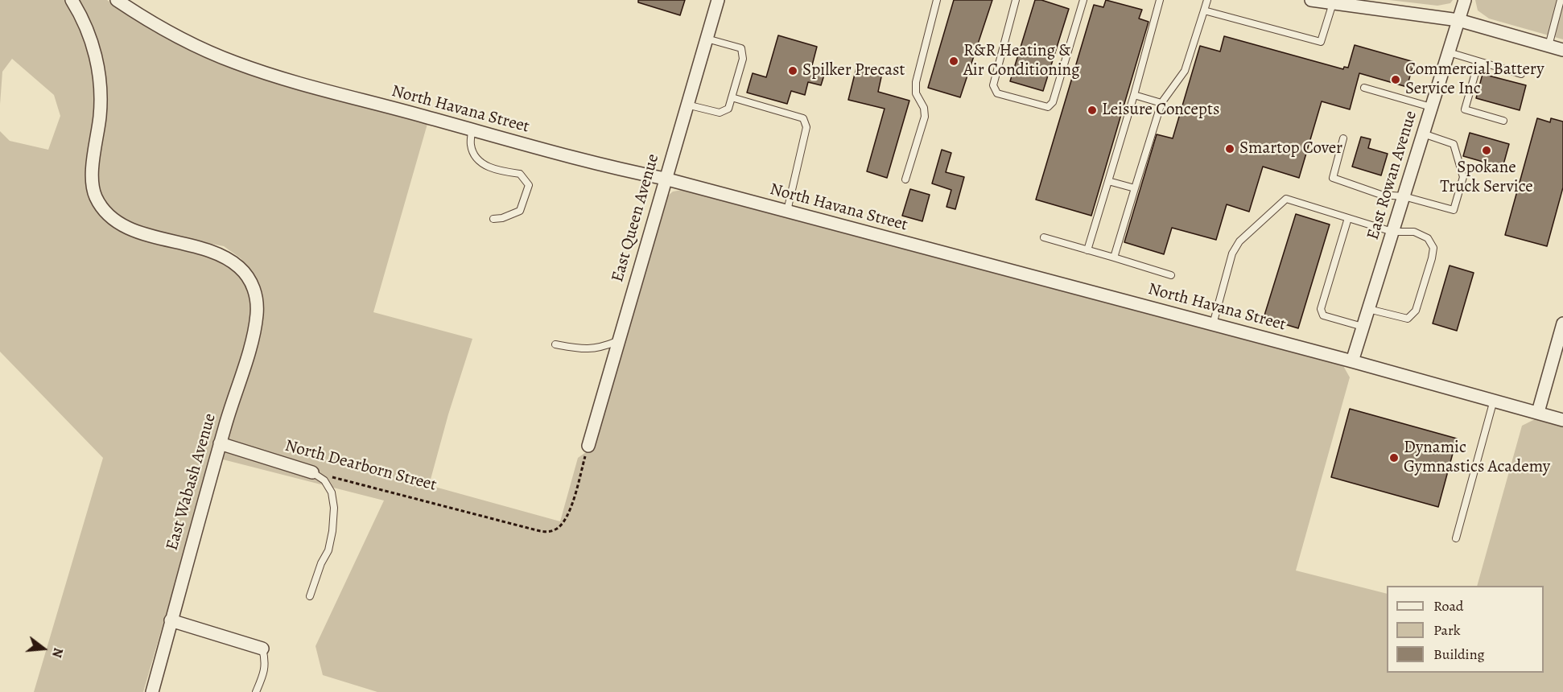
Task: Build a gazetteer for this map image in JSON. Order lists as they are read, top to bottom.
{
  "streets": {
    "street": [
      "North Havana Street",
      "East Rowan Avenue",
      "East Queen Avenue",
      "North Dearborn Street",
      "East Wabash Avenue"
    ]
  },
  "crossings": [
    ["North Havana Street", "East Rowan Avenue"],
    ["North Havana Street", "East Queen Avenue"],
    ["East Queen Avenue", "North Dearborn Street"],
    ["North Dearborn Street", "East Wabash Avenue"]
  ],
  "places": [
    "R&R Heating & Air Conditioning",
    "Spilker Precast",
    "Commercial Battery Service Inc",
    "Leisure Concepts",
    "Smartop Cover",
    "Spokane Truck Service",
    "Dynamic Gymnastics Academy"
  ],
  "legend": ["Road", "Park", "Building"],
  "north": "right"
}
